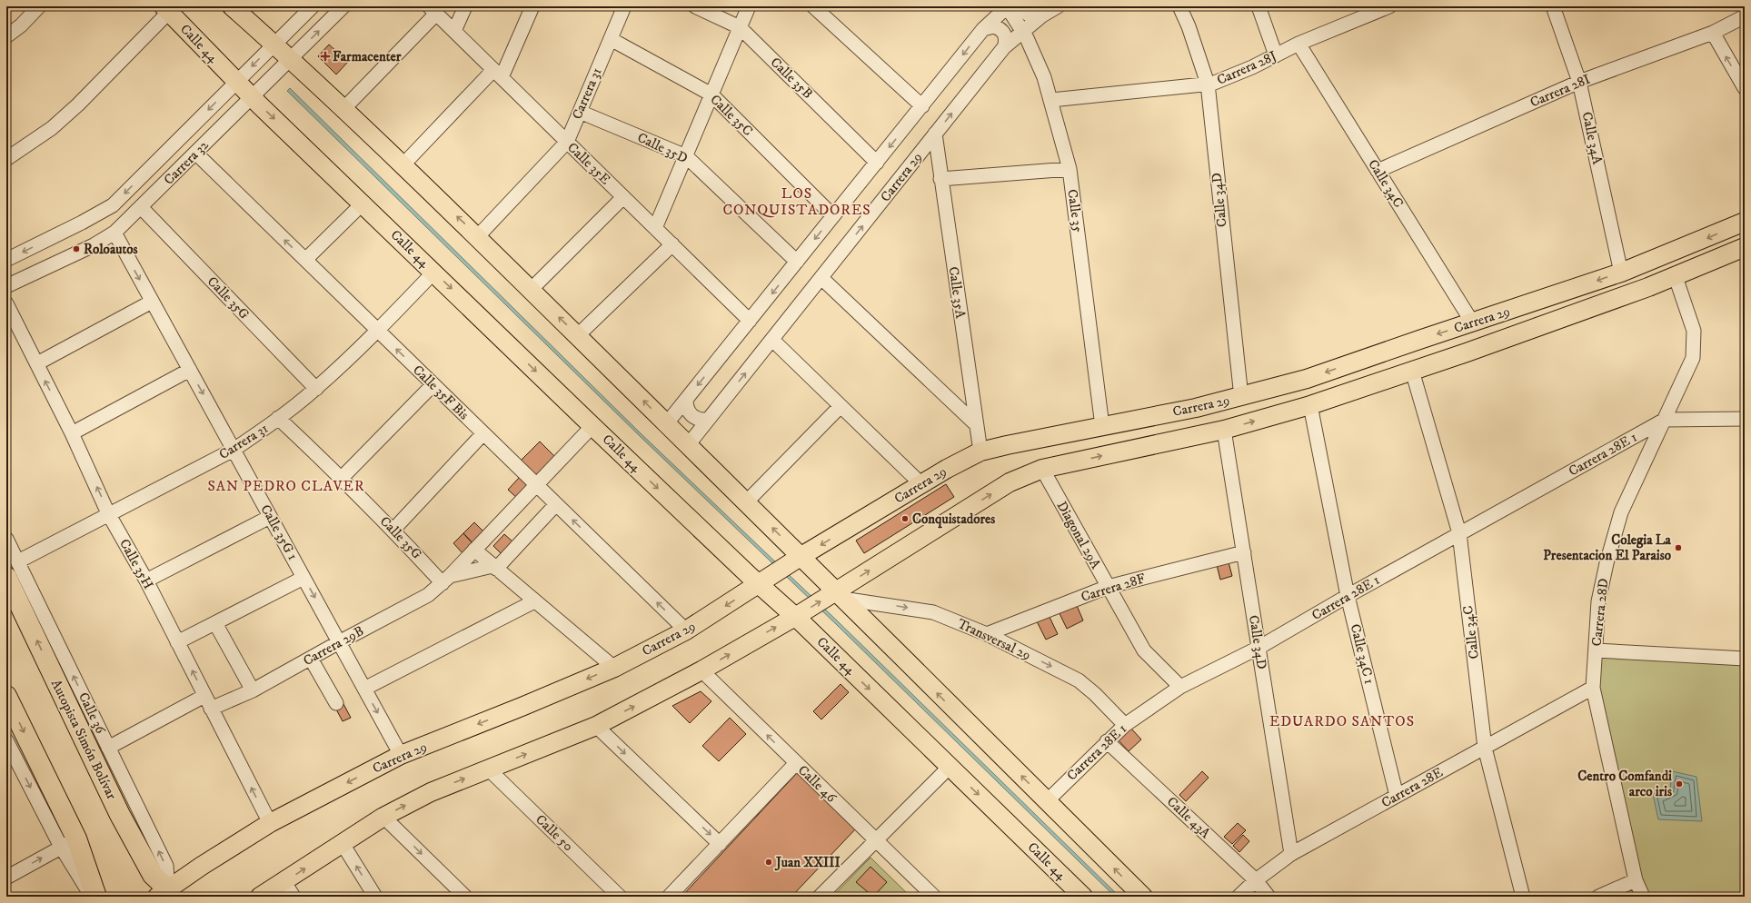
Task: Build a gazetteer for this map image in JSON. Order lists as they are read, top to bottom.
{
  "streets": {
    "highway": ["Autopista Simón Bolívar"],
    "main road": ["Calle 44", "Carrera 29"],
    "street": [
      "Carrera 28J",
      "Calle 35B",
      "Carrera 28I",
      "Carrera 31",
      "Calle 35C",
      "Calle 34A",
      "Calle 35D",
      "Carrera 32",
      "Calle 35E",
      "Calle 34C",
      "Calle 34D",
      "Calle 35",
      "Calle 35A",
      "Calle 35G",
      "Calle 35F Bis",
      "Carrera 28E 1",
      "Calle 35G 1",
      "Diagonal 29A",
      "Calle 35H",
      "Carrera 28F",
      "Carrera 28D",
      "Transversal 29",
      "Carrera 29B",
      "Calle 34C 1",
      "Calle 36",
      "Calle 46",
      "Carrera 28E",
      "Calle 43A",
      "Calle 50"
    ]
  },
  "crossings": [
    ["Calle 44", "Carrera 31"],
    ["Calle 44", "Carrera 32"],
    ["Calle 44", "Carrera 29"],
    ["Calle 44", "Carrera 29B"],
    ["Carrera 28J", "Calle 34C"],
    ["Carrera 28J", "Calle 34D"],
    ["Carrera 28J", "Calle 35"],
    ["Calle 35B", "Carrera 29"],
    ["Carrera 28I", "Calle 34A"],
    ["Carrera 28I", "Calle 34C"],
    ["Carrera 31", "Calle 35C"],
    ["Carrera 31", "Calle 35D"],
    ["Carrera 31", "Calle 35E"],
    ["Carrera 31", "Calle 35G"],
    ["Carrera 31", "Calle 35F Bis"],
    ["Carrera 31", "Calle 35G 1"],
    ["Carrera 31", "Calle 35H"],
    ["Carrera 31", "Calle 36"],
    ["Carrera 31", "Autopista Simón Bolívar"],
    ["Calle 35C", "Carrera 29"],
    ["Calle 34A", "Carrera 29"],
    ["Calle 35D", "Carrera 29"],
    ["Carrera 32", "Calle 35G"],
    ["Carrera 32", "Calle 35F Bis"],
    ["Carrera 32", "Calle 35G 1"],
    ["Calle 35E", "Carrera 29"],
    ["Carrera 29", "Calle 34C"],
    ["Carrera 29", "Calle 34D"],
    ["Carrera 29", "Calle 35"],
    ["Carrera 29", "Calle 35A"],
    ["Carrera 29", "Calle 35F Bis"],
    ["Carrera 29", "Calle 35G 1"],
    ["Carrera 29", "Diagonal 29A"],
    ["Carrera 29", "Calle 35H"],
    ["Carrera 29", "Carrera 28D"],
    ["Carrera 29", "Transversal 29"],
    ["Carrera 29", "Calle 34C 1"],
    ["Carrera 29", "Calle 36"],
    ["Carrera 29", "Autopista Simón Bolívar"],
    ["Carrera 29", "Calle 46"],
    ["Carrera 29", "Calle 50"],
    ["Calle 34C", "Carrera 28E 1"],
    ["Calle 34C", "Carrera 28E"],
    ["Calle 34D", "Carrera 28E 1"],
    ["Calle 34D", "Carrera 28F"],
    ["Calle 34D", "Carrera 28E"],
    ["Calle 35G", "Carrera 29B"],
    ["Calle 35F Bis", "Carrera 29B"],
    ["Carrera 28E 1", "Diagonal 29A"],
    ["Carrera 28E 1", "Carrera 28D"],
    ["Carrera 28E 1", "Transversal 29"],
    ["Carrera 28E 1", "Calle 34C 1"],
    ["Carrera 28E 1", "Calle 43A"],
    ["Calle 35G 1", "Carrera 29B"],
    ["Diagonal 29A", "Carrera 28F"],
    ["Calle 35H", "Carrera 29B"],
    ["Carrera 28F", "Transversal 29"],
    ["Carrera 28D", "Carrera 28E"],
    ["Calle 34C 1", "Carrera 28E"],
    ["Calle 36", "Autopista Simón Bolívar"],
    ["Carrera 28E", "Calle 43A"]
  ],
  "one_way": ["Calle 35G 1", "Transversal 29"],
  "districts": ["LOS CONQUISTADORES", "SAN PEDRO CLAVER", "EDUARDO SANTOS"],
  "places": {
    "health": ["Farmacenter"],
    "other": [
      "Roloautos",
      "Conquistadores",
      "Colegia La Presentacion El Paraiso",
      "Centro Comfandi arco iris",
      "Juan XXIII"
    ]
  }
}
